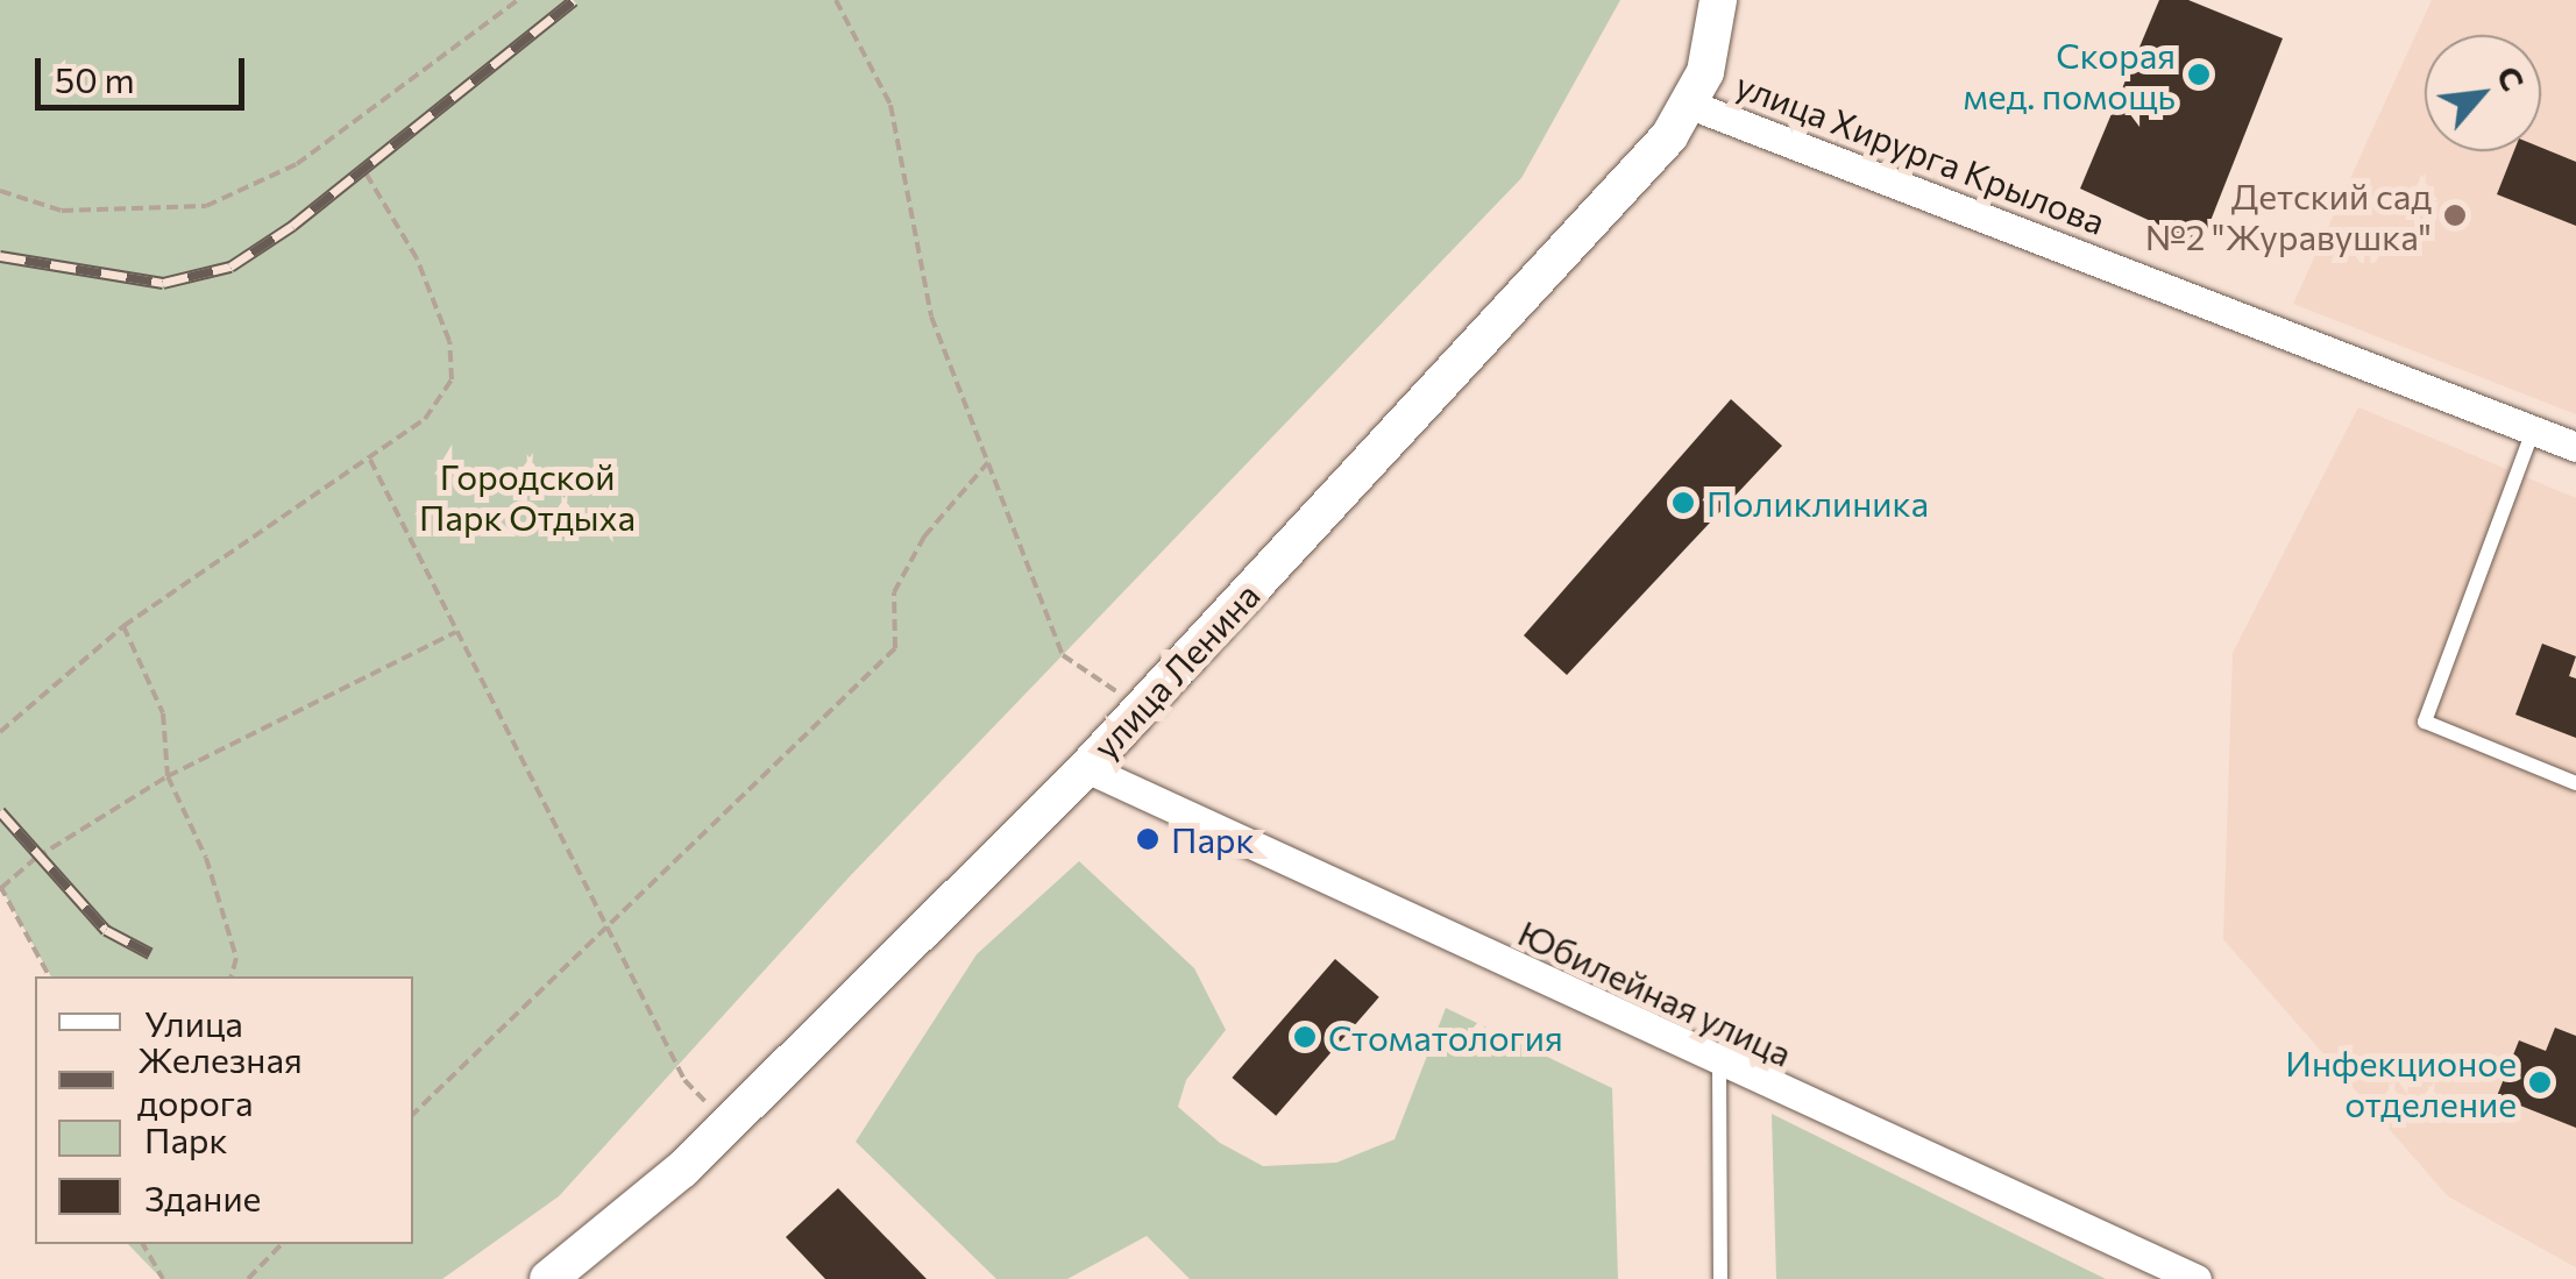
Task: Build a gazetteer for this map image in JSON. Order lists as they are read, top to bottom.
{
  "streets": {
    "street": ["улица Хирурга Крылова", "улица Ленина", "Юбилейная улица"]
  },
  "crossings": [
    ["улица Хирурга Крылова", "улица Ленина"],
    ["улица Ленина", "Юбилейная улица"]
  ],
  "parks": ["Городской Парк Отдыха"],
  "places": [
    "Скорая мед. помощь",
    "Детский сад №2 \"Журавушка\"",
    "Поликлиника",
    "Парк",
    "Стоматология",
    "Инфекционое отделение"
  ],
  "legend": [
    "Улица",
    "Железная дорога",
    "Парк",
    "Здание"
  ],
  "scale_bar": "50 m",
  "north": "top right"
}
